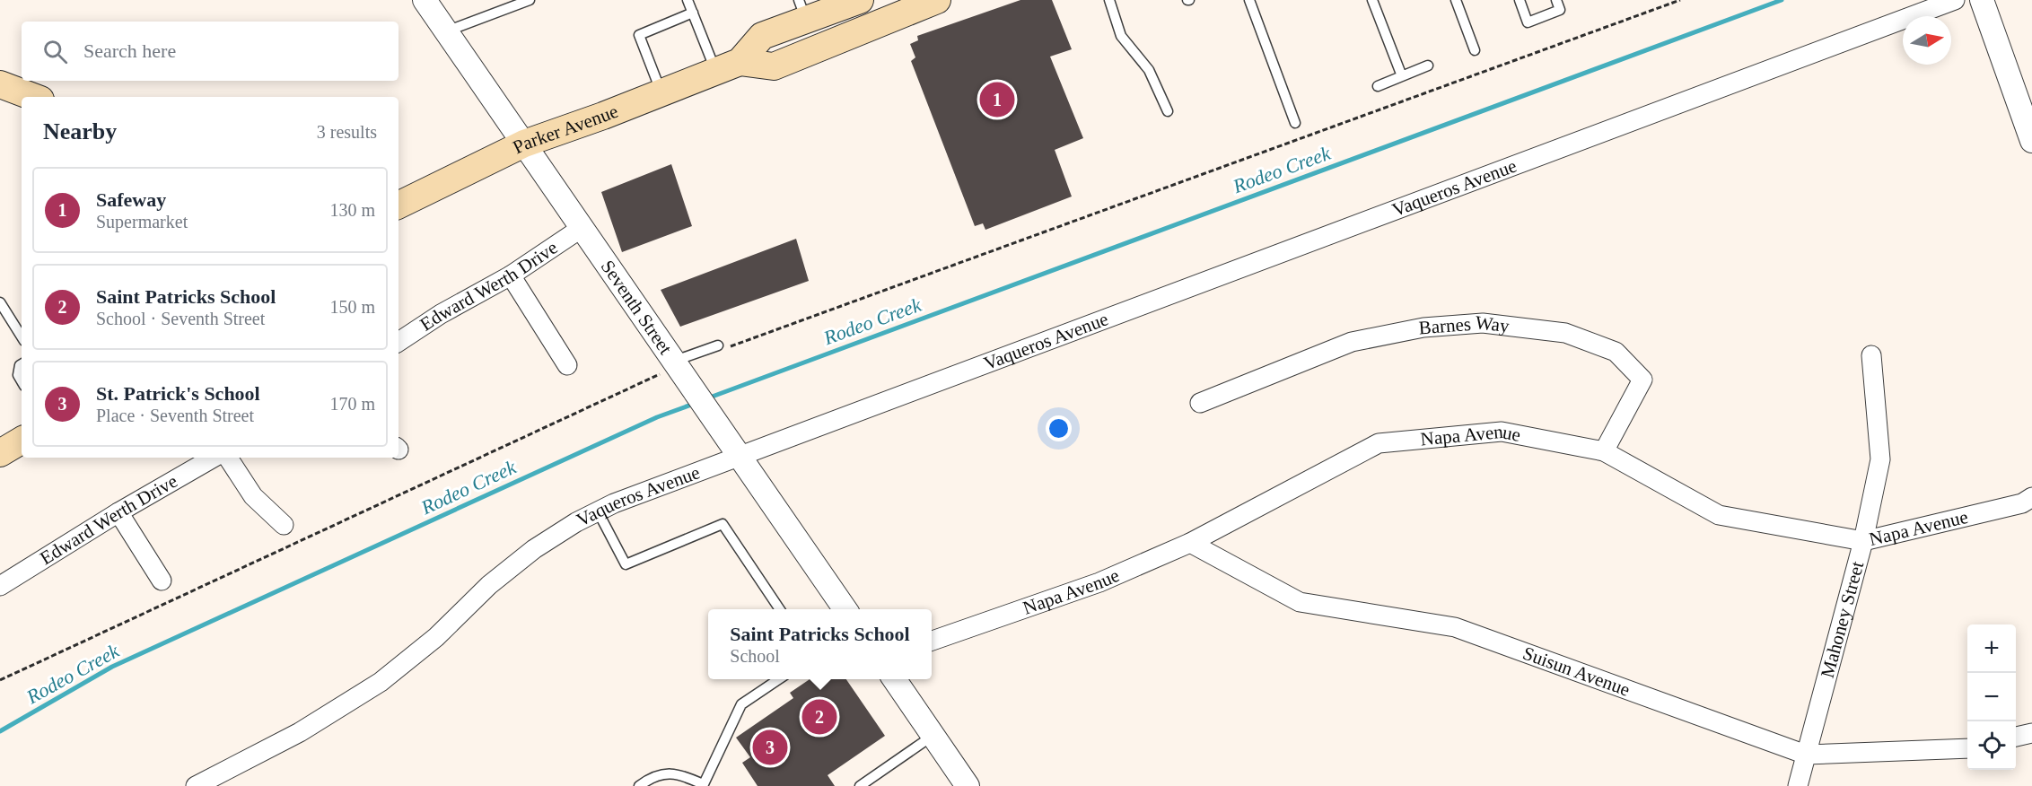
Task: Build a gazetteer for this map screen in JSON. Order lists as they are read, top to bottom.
{
  "streets": {
    "main road": ["Parker Avenue"],
    "street": [
      "Vaqueros Avenue",
      "Edward Werth Drive",
      "Seventh Street",
      "Barnes Way",
      "Napa Avenue",
      "Mahoney Street",
      "Suisun Avenue"
    ]
  },
  "crossings": [
    ["Parker Avenue", "Seventh Street"],
    ["Vaqueros Avenue", "Seventh Street"],
    ["Edward Werth Drive", "Seventh Street"],
    ["Barnes Way", "Napa Avenue"],
    ["Napa Avenue", "Mahoney Street"],
    ["Napa Avenue", "Suisun Avenue"],
    ["Mahoney Street", "Suisun Avenue"]
  ],
  "water": ["Rodeo Creek"],
  "north": "right",
  "page": {
    "search": "Search here",
    "pins": ["1", "2", "3"],
    "heading": ["Nearby", "3 results"],
    "list": [
      {
        "mark": "1",
        "name": "Safeway",
        "note": "Supermarket",
        "value": "130 m"
      },
      {
        "mark": "2",
        "name": "Saint Patricks School",
        "note": "School · Seventh Street",
        "value": "150 m"
      },
      {
        "mark": "3",
        "name": "St. Patrick's School",
        "note": "Place · Seventh Street",
        "value": "170 m"
      }
    ],
    "popup": ["Saint Patricks School", "School"],
    "map_buttons": ["+", "−"]
  }
}
